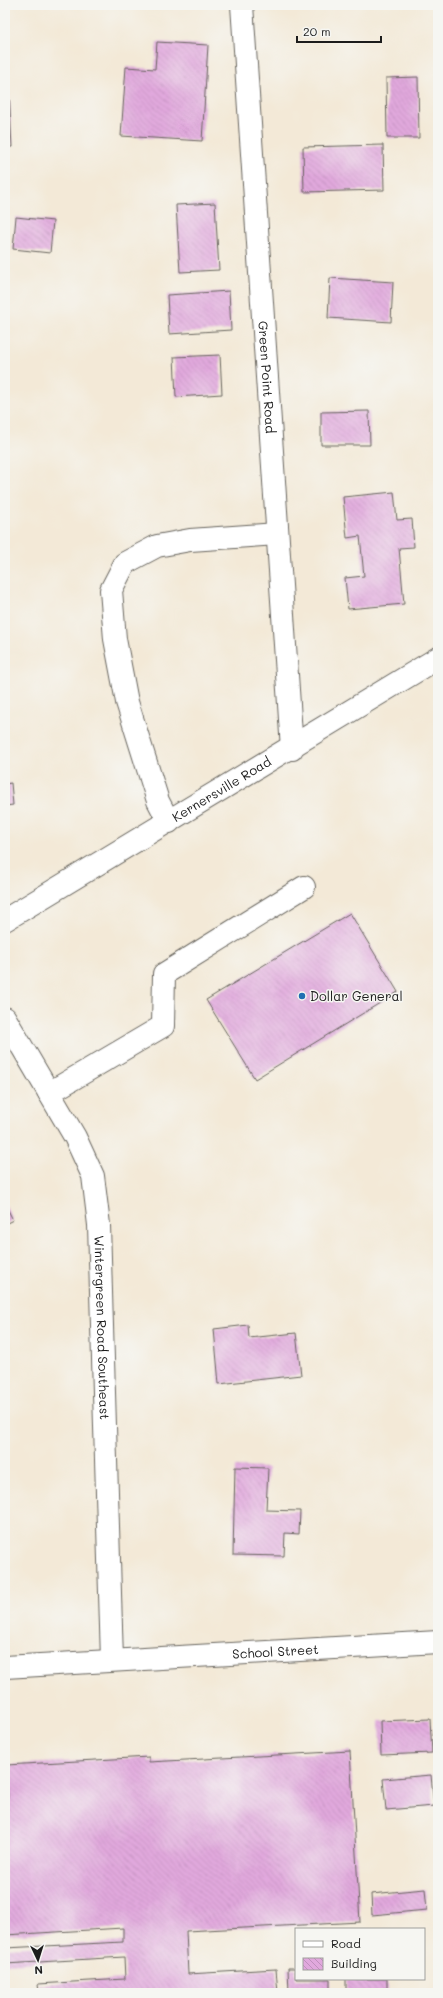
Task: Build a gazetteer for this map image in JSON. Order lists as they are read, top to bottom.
{
  "streets": {
    "street": [
      "Green Point Road",
      "Kernersville Road",
      "Wintergreen Road Southeast",
      "School Street"
    ]
  },
  "crossings": [
    ["Green Point Road", "Kernersville Road"],
    ["Wintergreen Road Southeast", "School Street"]
  ],
  "places": ["Dollar General"],
  "legend": ["Road", "Building"],
  "scale_bar": "20 m",
  "north": "bottom"
}
